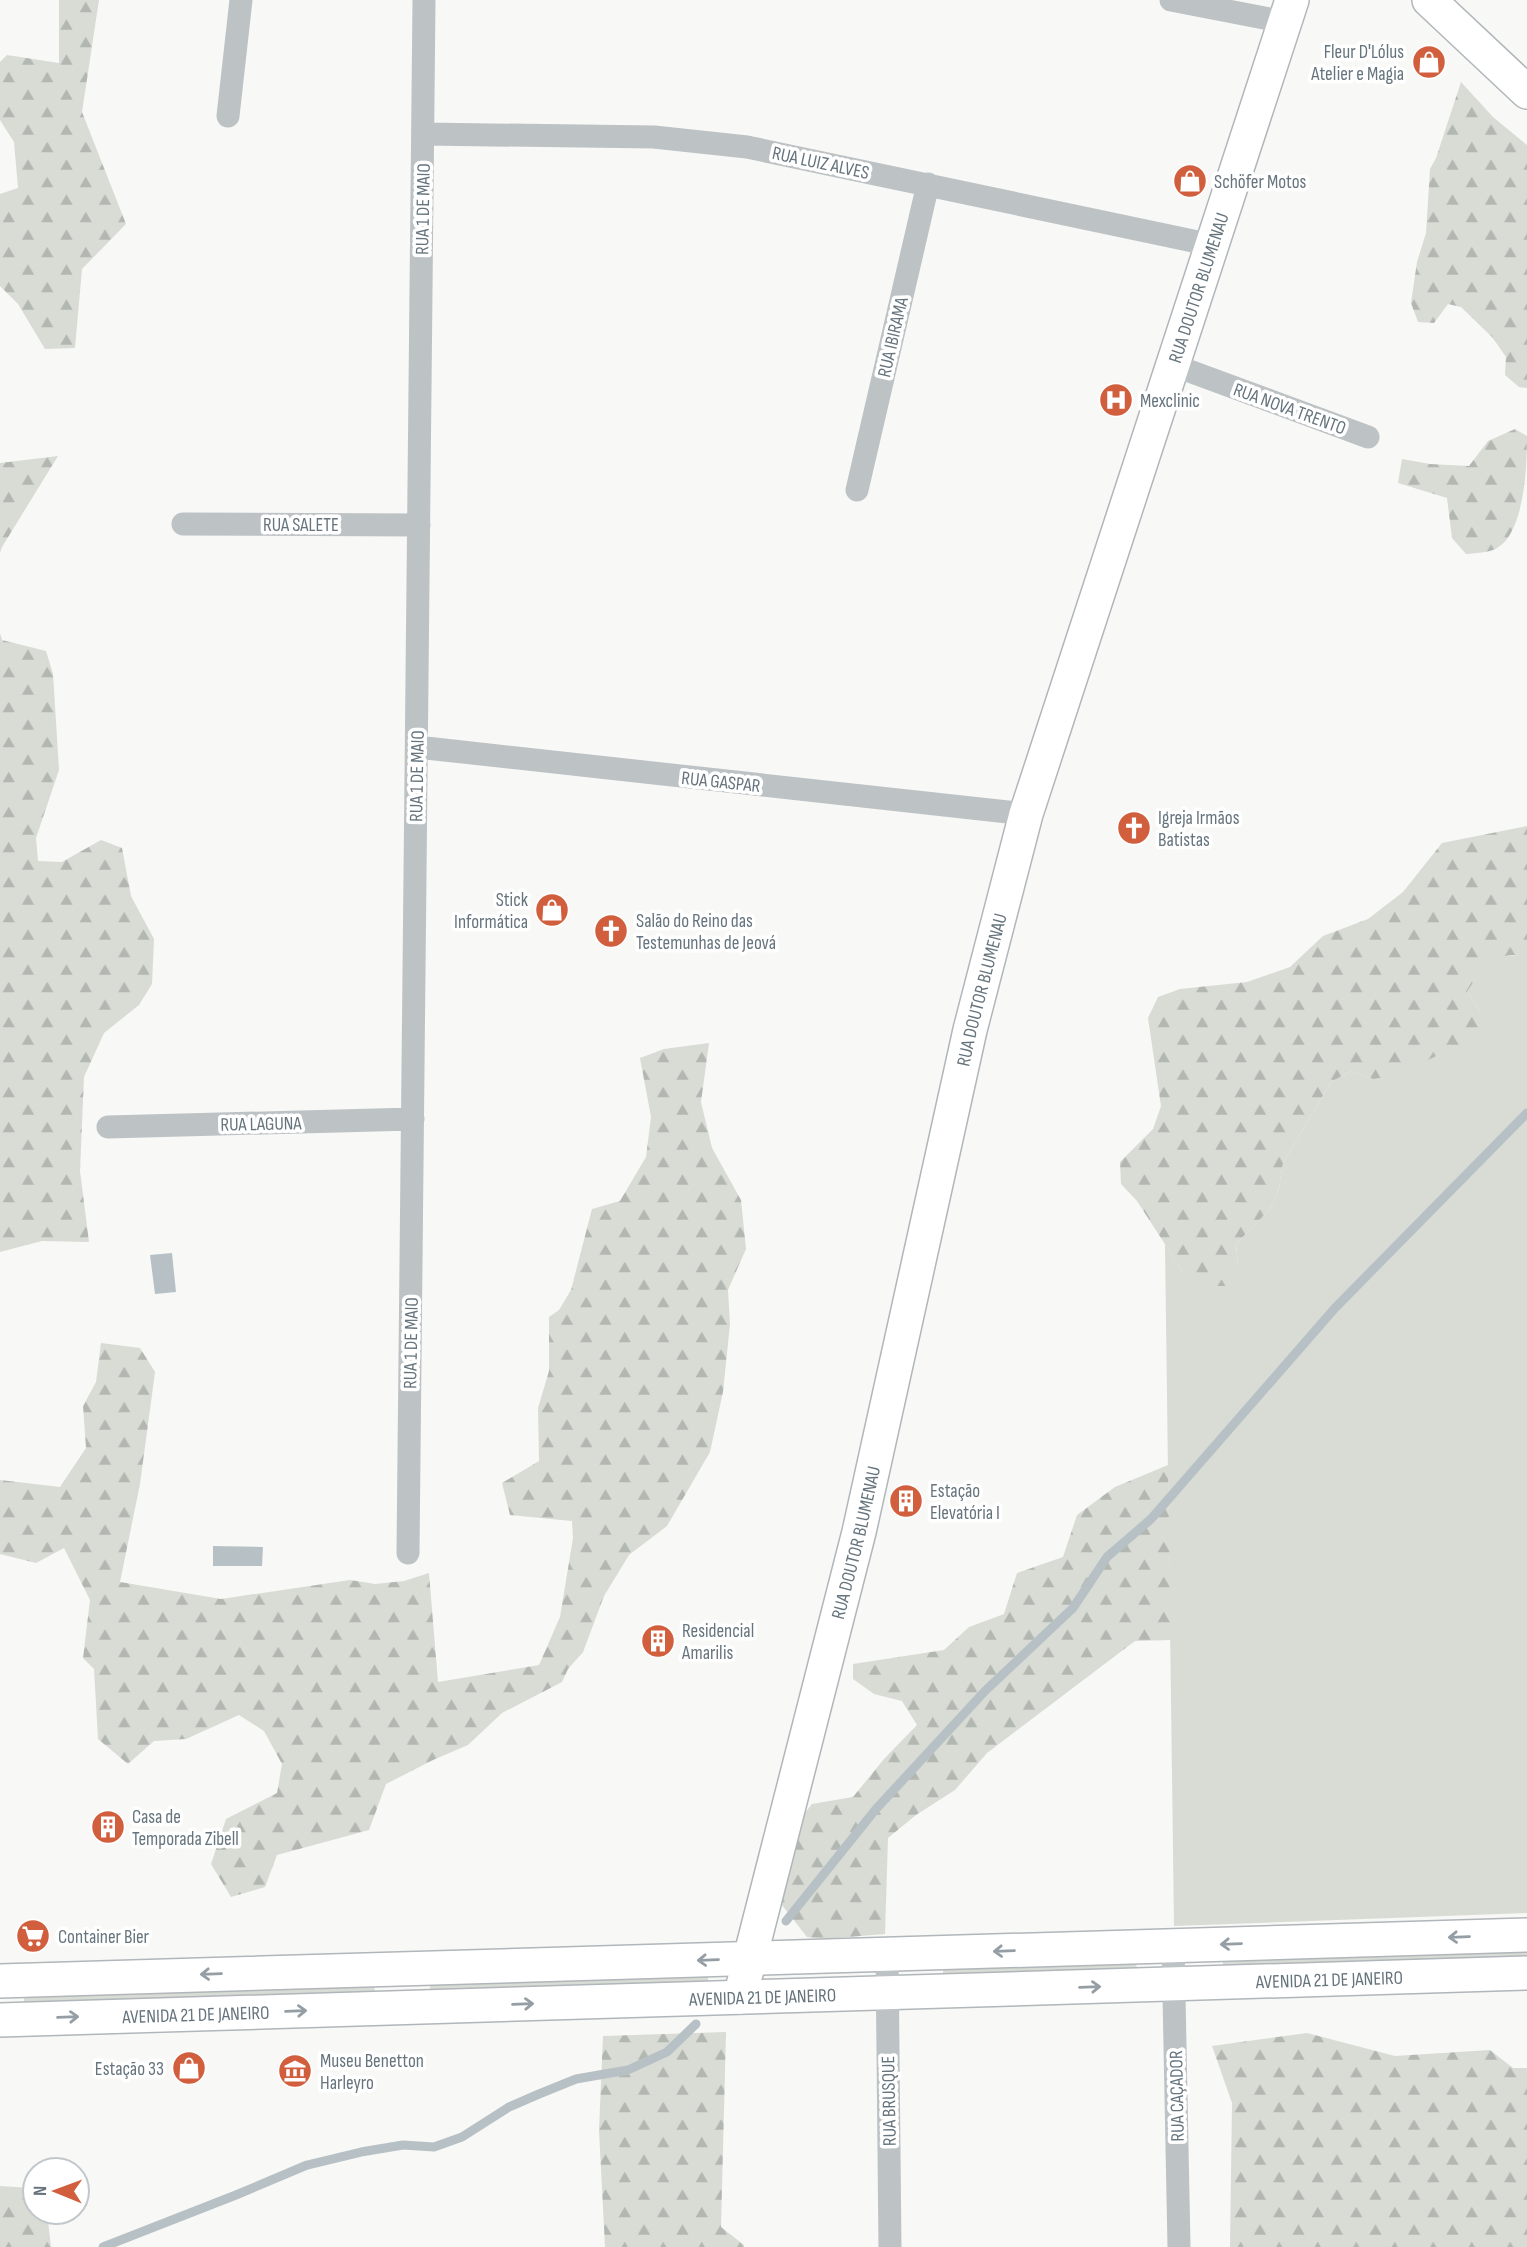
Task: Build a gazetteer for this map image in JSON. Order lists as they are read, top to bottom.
{
  "streets": {
    "street": [
      "RUA LUIZ ALVES",
      "RUA 1 DE MAIO",
      "RUA DOUTOR BLUMENAU",
      "RUA IBIRAMA",
      "RUA NOVA TRENTO",
      "RUA SALETE",
      "RUA GASPAR",
      "RUA LAGUNA",
      "AVENIDA 21 DE JANEIRO",
      "RUA CAÇADOR",
      "RUA BRUSQUE"
    ]
  },
  "crossings": [
    ["RUA LUIZ ALVES", "RUA 1 DE MAIO"],
    ["RUA LUIZ ALVES", "RUA DOUTOR BLUMENAU"],
    ["RUA LUIZ ALVES", "RUA IBIRAMA"],
    ["RUA 1 DE MAIO", "RUA SALETE"],
    ["RUA 1 DE MAIO", "RUA GASPAR"],
    ["RUA 1 DE MAIO", "RUA LAGUNA"],
    ["RUA DOUTOR BLUMENAU", "RUA NOVA TRENTO"],
    ["RUA DOUTOR BLUMENAU", "RUA GASPAR"],
    ["RUA DOUTOR BLUMENAU", "AVENIDA 21 DE JANEIRO"],
    ["AVENIDA 21 DE JANEIRO", "RUA CAÇADOR"],
    ["AVENIDA 21 DE JANEIRO", "RUA BRUSQUE"]
  ],
  "places": {
    "shop": [
      "Fleur D'Lólus Atelier e Magia",
      "Schöfer Motos",
      "Stick Informática",
      "Estação 33"
    ],
    "hospital": ["Mexclinic"],
    "church": ["Igreja Irmãos Batistas", "Salão do Reino das Testemunhas de Jeová"],
    "building": ["Estação Elevatória I", "Residencial Amarilis", "Casa de Temporada Zibell"],
    "supermarket": ["Container Bier"],
    "museum": ["Museu Benetton Harleyro"]
  },
  "north": "left"
}
